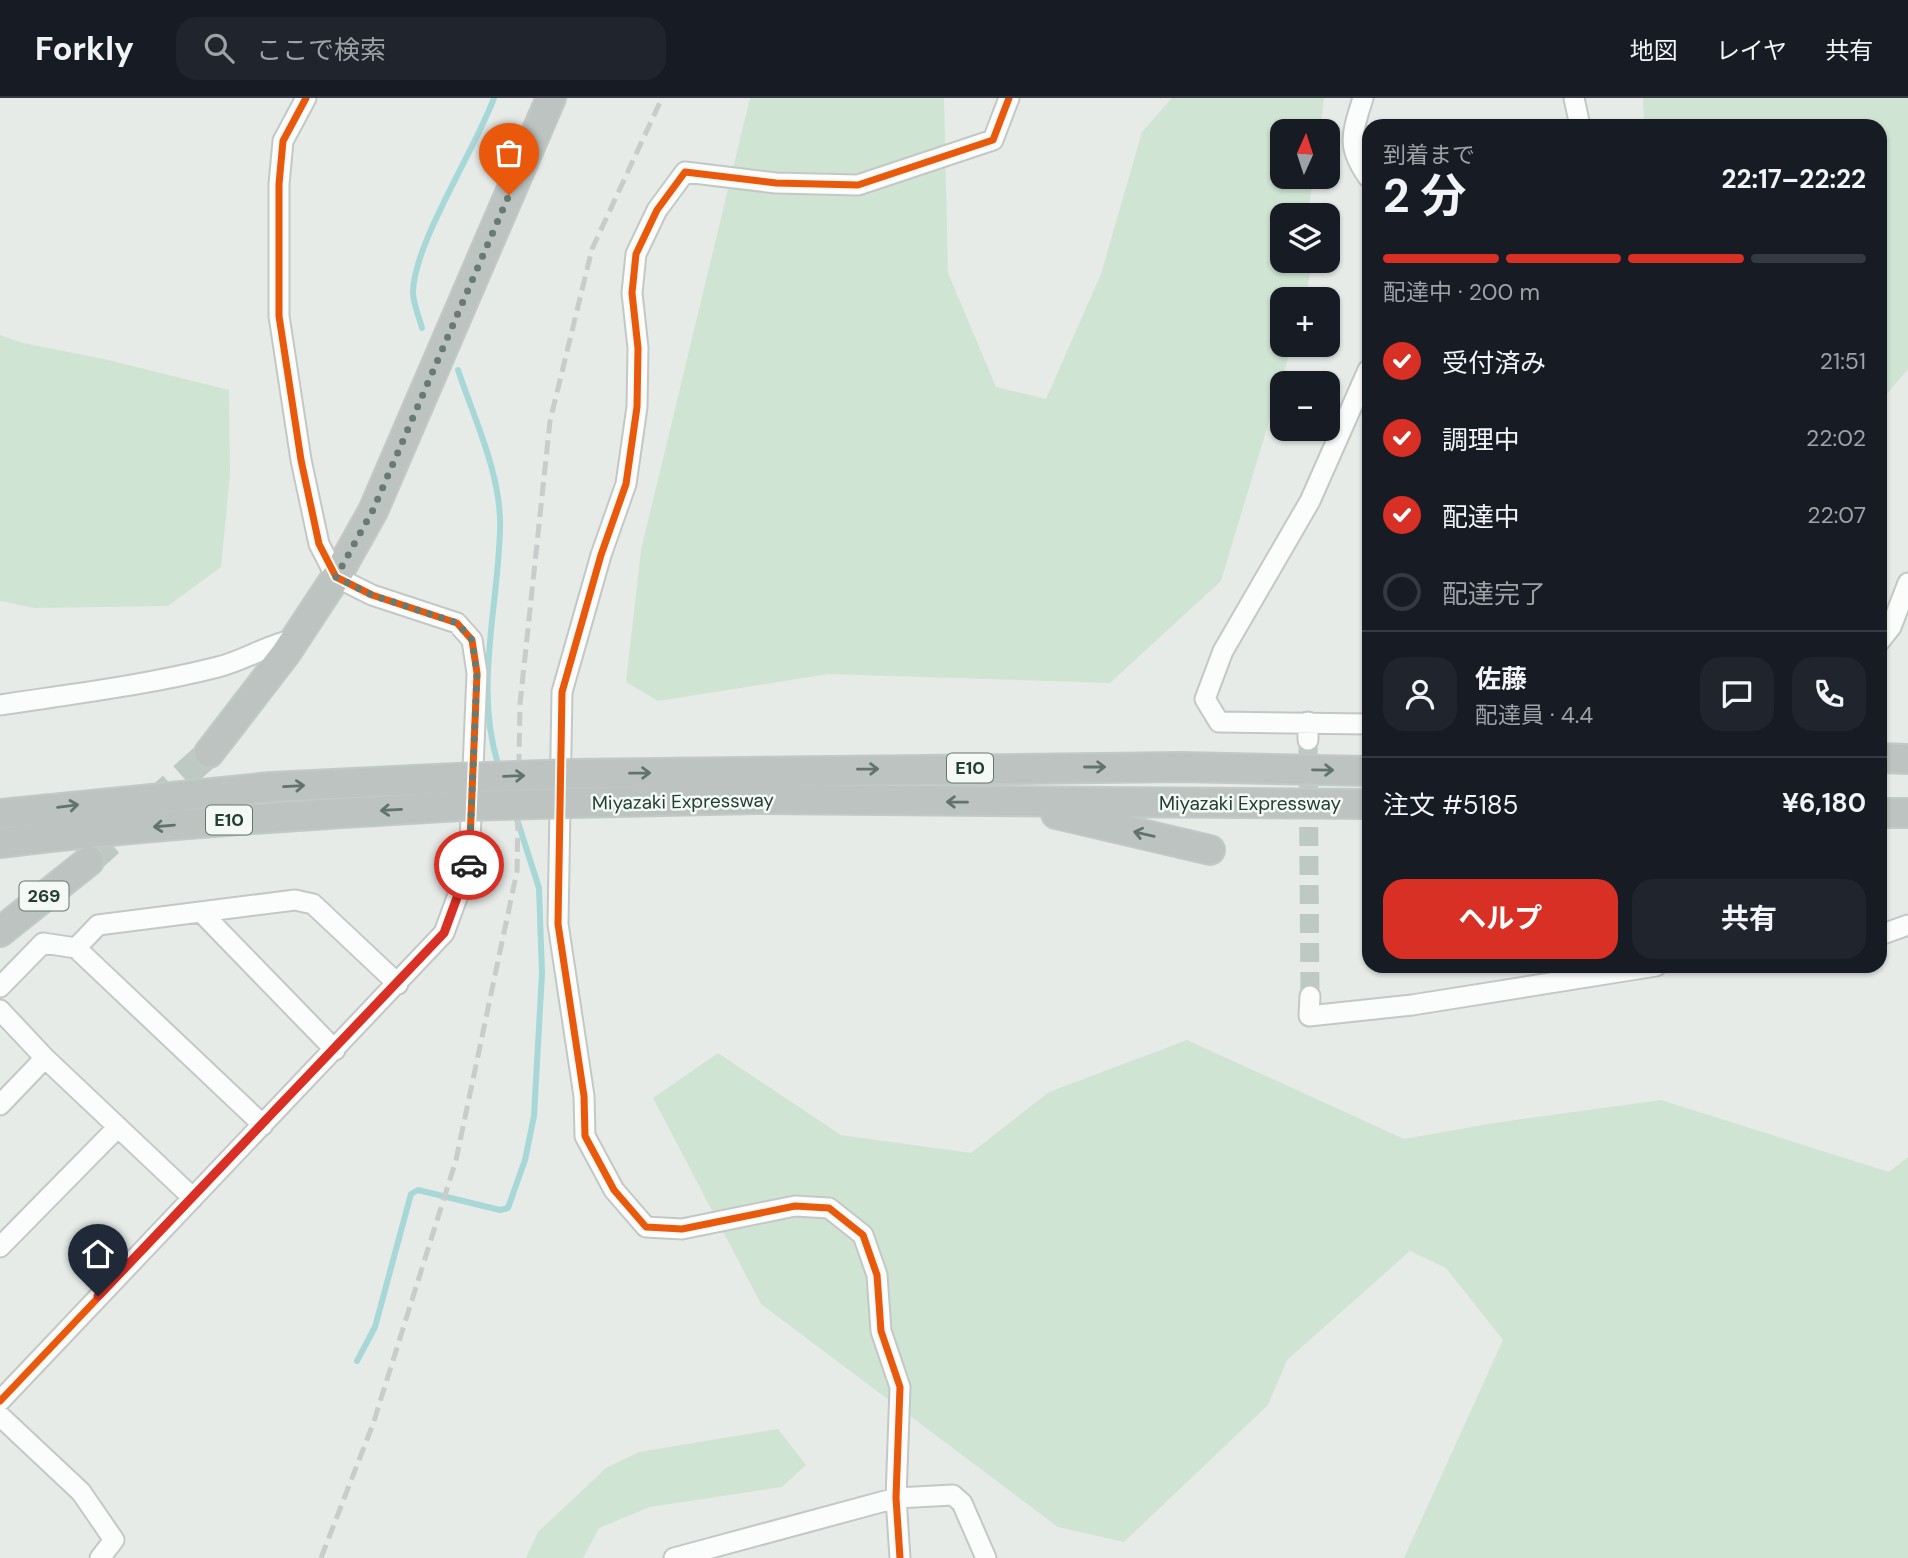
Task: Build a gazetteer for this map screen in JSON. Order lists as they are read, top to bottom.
{
  "streets": {
    "highway": ["E10", "Miyazaki Expressway", "269"]
  },
  "north": "top",
  "page": {
    "header": "Forkly",
    "search": "ここで検索",
    "nav": ["地図", "レイヤ", "共有"],
    "map_buttons": ["+", "−"],
    "heading": ["2 分", "到着まで", "22:17–22:22"],
    "panel": [
      "佐藤",
      "配達員 · 4.4",
      "注文 #5185",
      "¥6,180"
    ],
    "bar": "配達中 · 200 m",
    "list": [
      ["受付済み", "21:51"],
      ["調理中", "22:02"],
      ["配達中", "22:07"],
      "配達完了"
    ],
    "buttons": ["ヘルプ", "共有"]
  }
}
